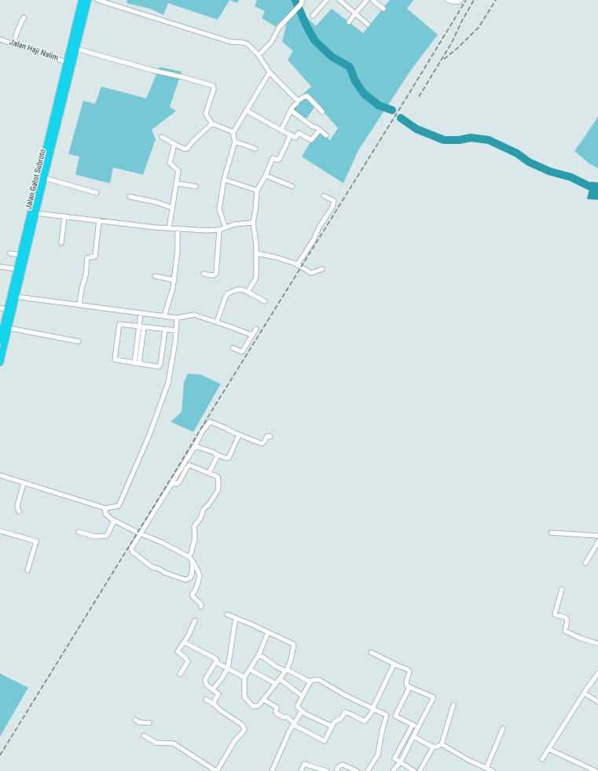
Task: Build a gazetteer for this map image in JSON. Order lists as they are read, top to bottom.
{
  "streets": {
    "highway": ["Jalan Gatot Subroto"],
    "street": ["Jalan Haji Nalim"]
  },
  "crossings": [
    ["Jalan Haji Nalim", "Jalan Gatot Subroto"]
  ]
}
